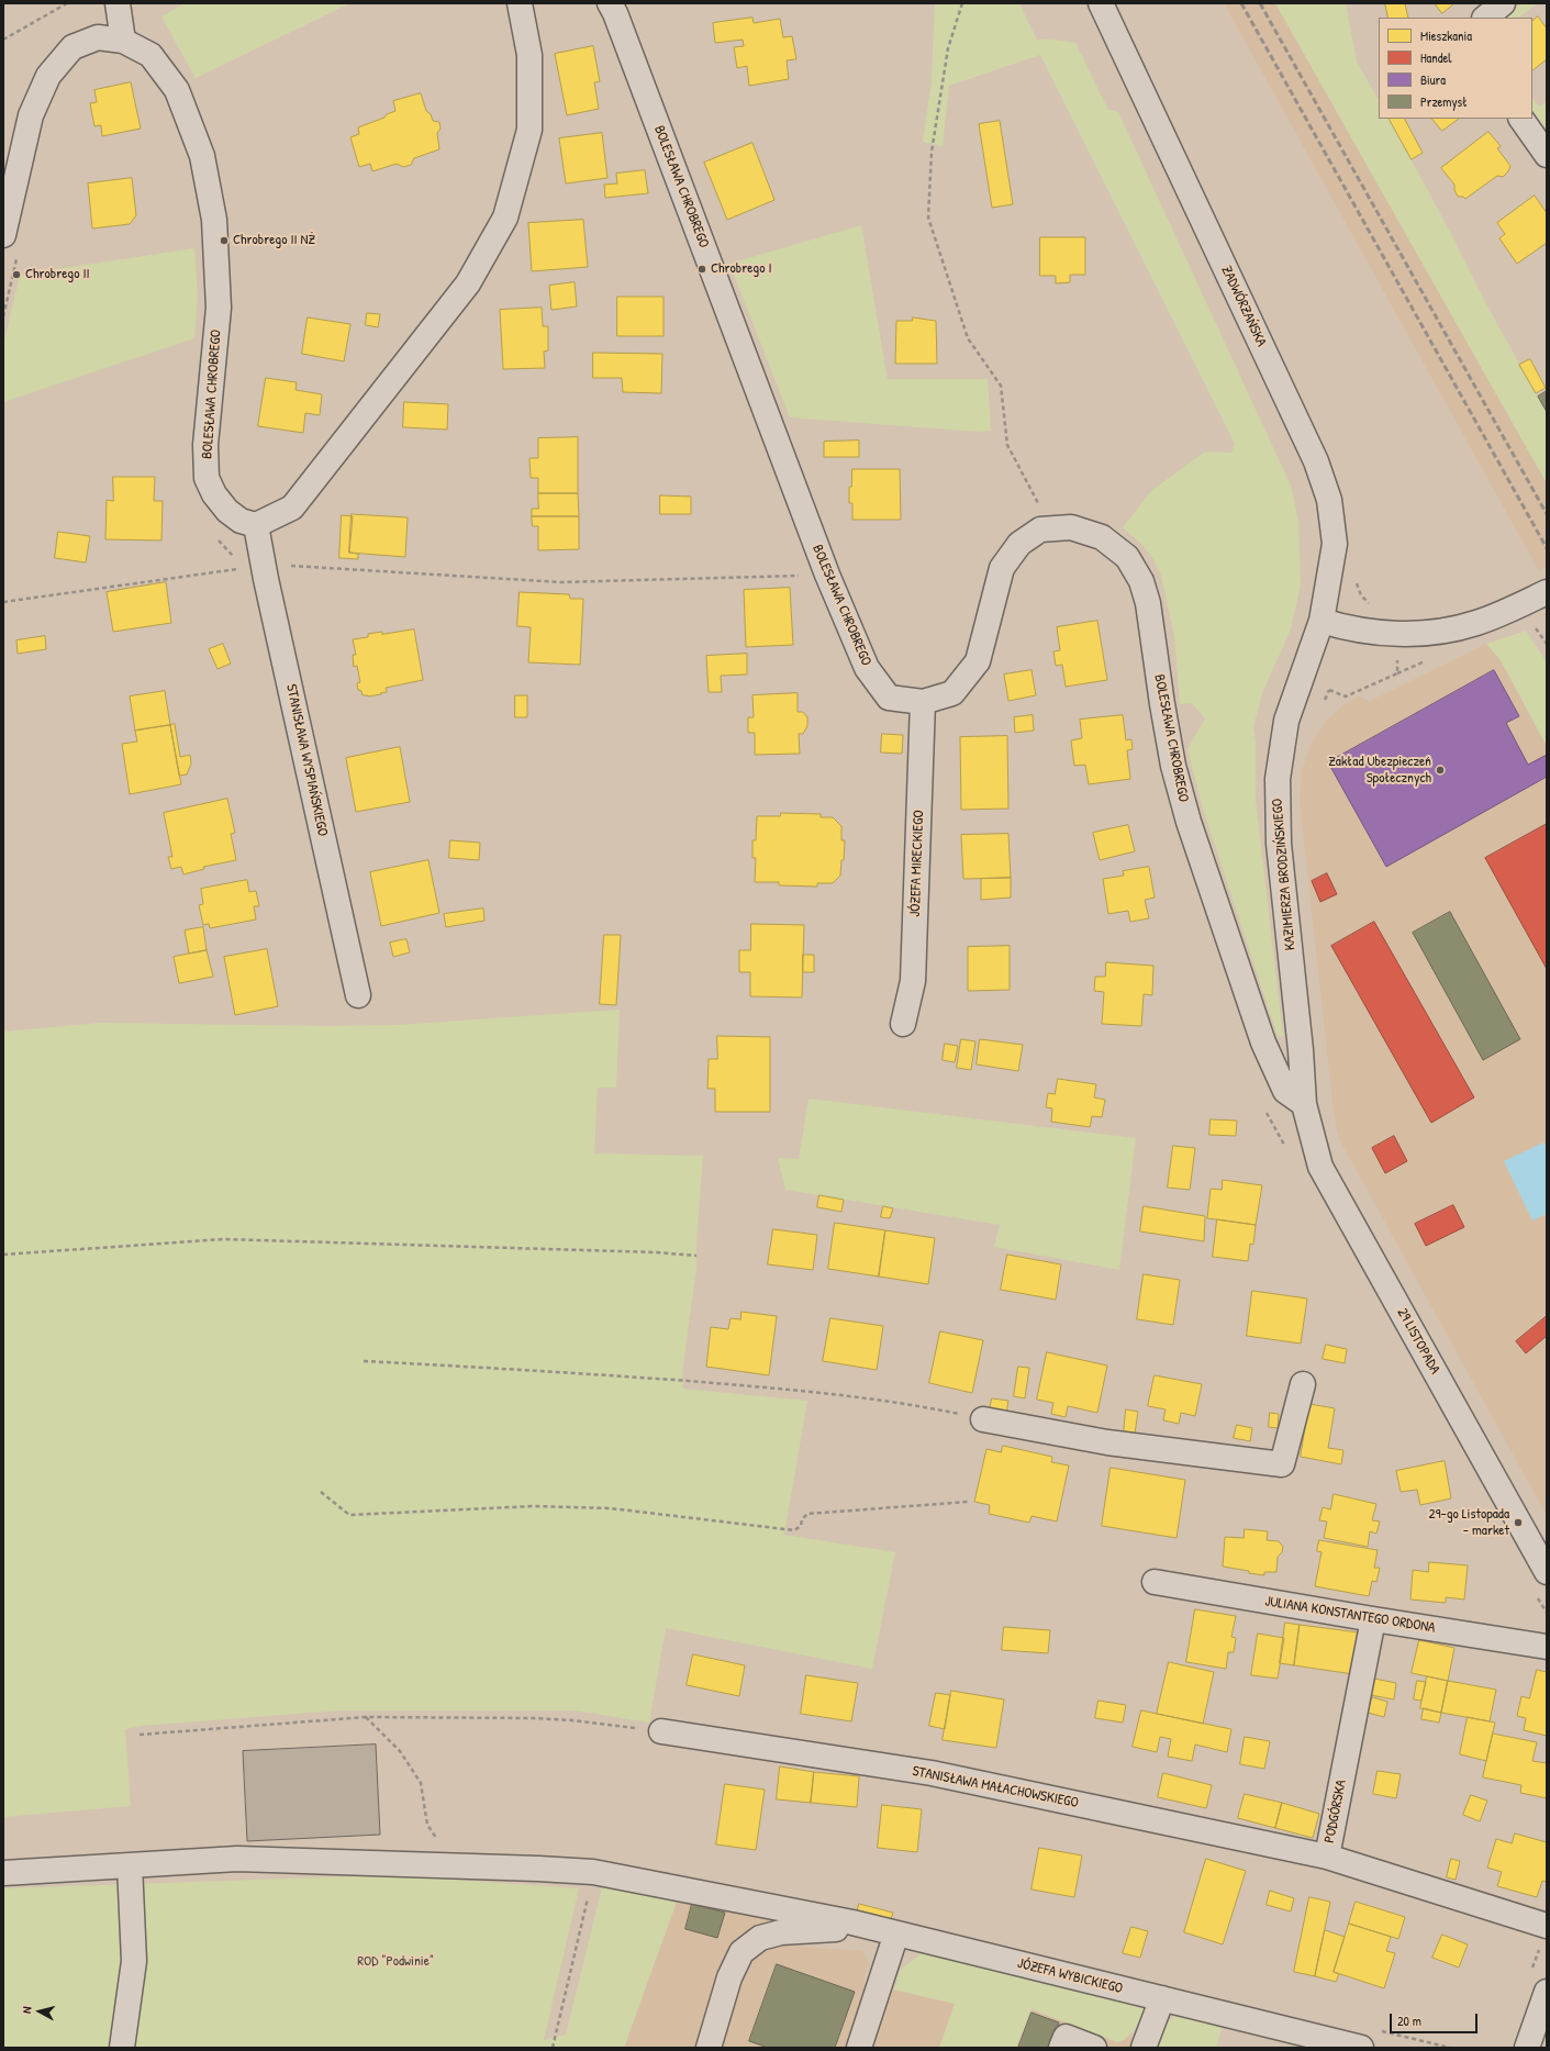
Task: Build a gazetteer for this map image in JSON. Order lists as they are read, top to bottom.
{
  "streets": {
    "street": [
      "BOLESŁAWA CHROBREGO",
      "ZADWÓRZAŃSKA",
      "STANISŁAWA WYSPIAŃSKIEGO",
      "JÓZEFA MIRECKIEGO",
      "KAZIMIERZA BRODZIŃSKIEGO",
      "29 LISTOPADA",
      "JULIANA KONSTANTEGO ORDONA",
      "STANISŁAWA MAŁACHOWSKIEGO",
      "PODGÓRSKA",
      "JÓZEFA WYBICKIEGO"
    ]
  },
  "crossings": [
    ["BOLESŁAWA CHROBREGO", "STANISŁAWA WYSPIAŃSKIEGO"],
    ["BOLESŁAWA CHROBREGO", "JÓZEFA MIRECKIEGO"],
    ["BOLESŁAWA CHROBREGO", "KAZIMIERZA BRODZIŃSKIEGO"],
    ["BOLESŁAWA CHROBREGO", "29 LISTOPADA"],
    ["ZADWÓRZAŃSKA", "KAZIMIERZA BRODZIŃSKIEGO"],
    ["KAZIMIERZA BRODZIŃSKIEGO", "29 LISTOPADA"],
    ["JULIANA KONSTANTEGO ORDONA", "PODGÓRSKA"],
    ["STANISŁAWA MAŁACHOWSKIEGO", "PODGÓRSKA"]
  ],
  "parks": ["ROD \"Podwinie\""],
  "places": [
    "Chrobrego II NŻ",
    "Chrobrego I",
    "Chrobrego II",
    "Zakład Ubezpieczeń Społecznych",
    "29-go Listopada - market"
  ],
  "legend": [
    "Mieszkania",
    "Handel",
    "Biura",
    "Przemysł"
  ],
  "scale_bar": "20 m",
  "north": "left"
}
